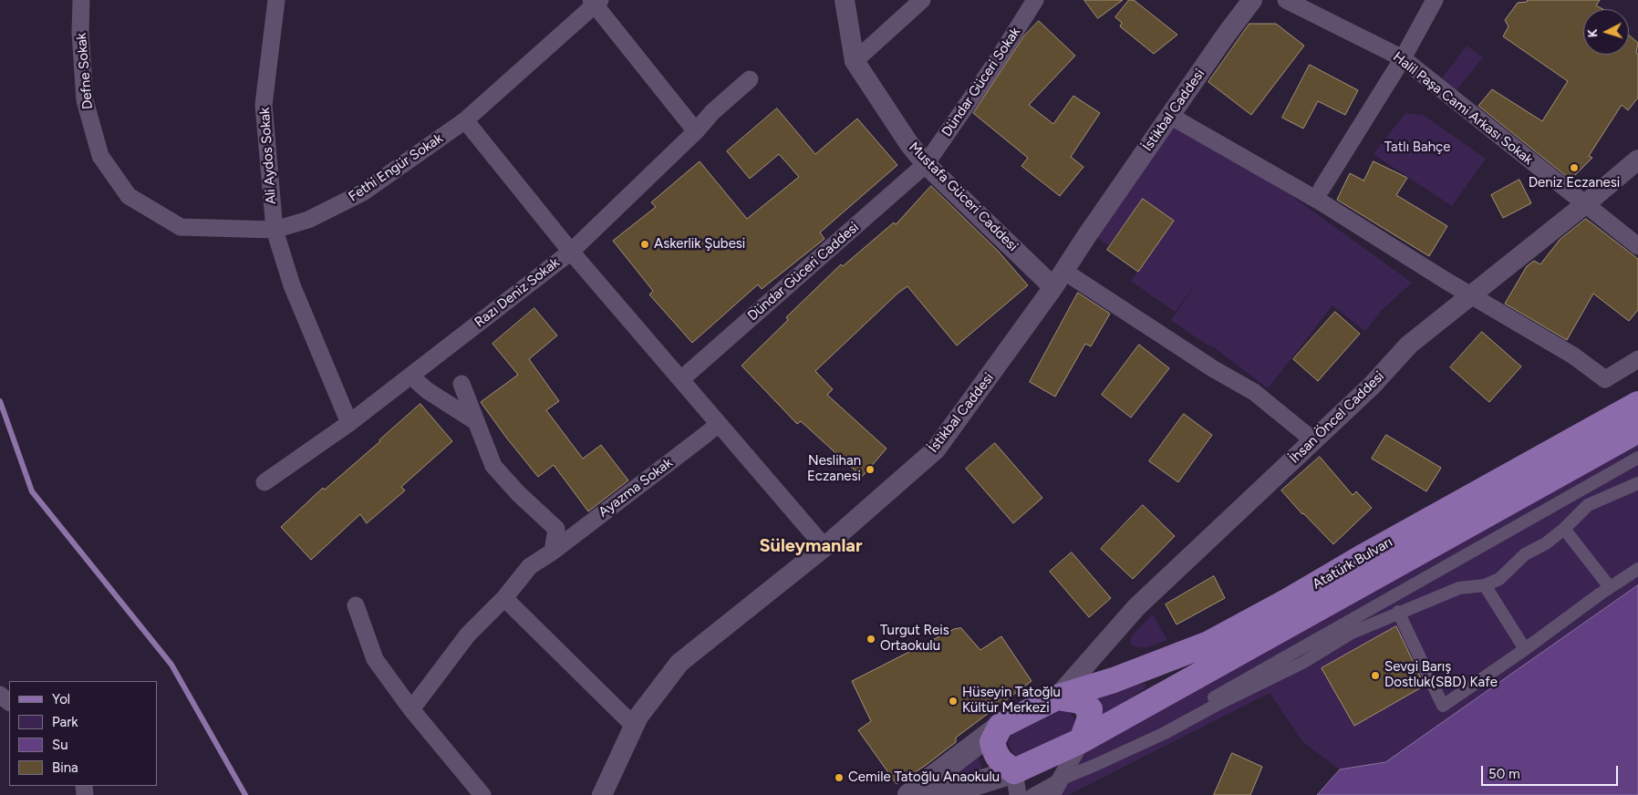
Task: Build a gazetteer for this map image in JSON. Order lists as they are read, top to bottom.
{
  "streets": {
    "main road": ["Atatürk Bulvarı"],
    "street": [
      "Defne Sokak",
      "Dündar Güceri Sokak",
      "Halil Paşa Cami Arkası Sokak",
      "İstikbal Caddesi",
      "Ali Aydos Sokak",
      "Fethi Engür Sokak",
      "Mustafa Güceri Caddesi",
      "Dündar Güceri Caddesi",
      "Razı Deniz Sokak",
      "İhsan Öncel Caddesi",
      "Ayazma Sokak"
    ]
  },
  "crossings": [
    ["Defne Sokak", "Ali Aydos Sokak"],
    ["Defne Sokak", "Fethi Engür Sokak"],
    ["Dündar Güceri Sokak", "Mustafa Güceri Caddesi"],
    ["Dündar Güceri Sokak", "Dündar Güceri Caddesi"],
    ["Halil Paşa Cami Arkası Sokak", "İhsan Öncel Caddesi"],
    ["İstikbal Caddesi", "Mustafa Güceri Caddesi"],
    ["Ali Aydos Sokak", "Fethi Engür Sokak"],
    ["Ali Aydos Sokak", "Razı Deniz Sokak"],
    ["Mustafa Güceri Caddesi", "Dündar Güceri Caddesi"],
    ["İhsan Öncel Caddesi", "Atatürk Bulvarı"]
  ],
  "districts": ["Süleymanlar"],
  "parks": ["Tatlı Bahçe"],
  "places": [
    "Deniz Eczanesi",
    "Askerlik Şubesi",
    "Neslihan Eczanesi",
    "Turgut Reis Ortaokulu",
    "Sevgi Barış Dostluk(SBD) Kafe",
    "Hüseyin Tatoğlu Kültür Merkezi",
    "Cemile Tatoğlu Anaokulu"
  ],
  "legend": [
    "Yol",
    "Park",
    "Su",
    "Bina"
  ],
  "scale_bar": "50 m",
  "north": "left"
}
